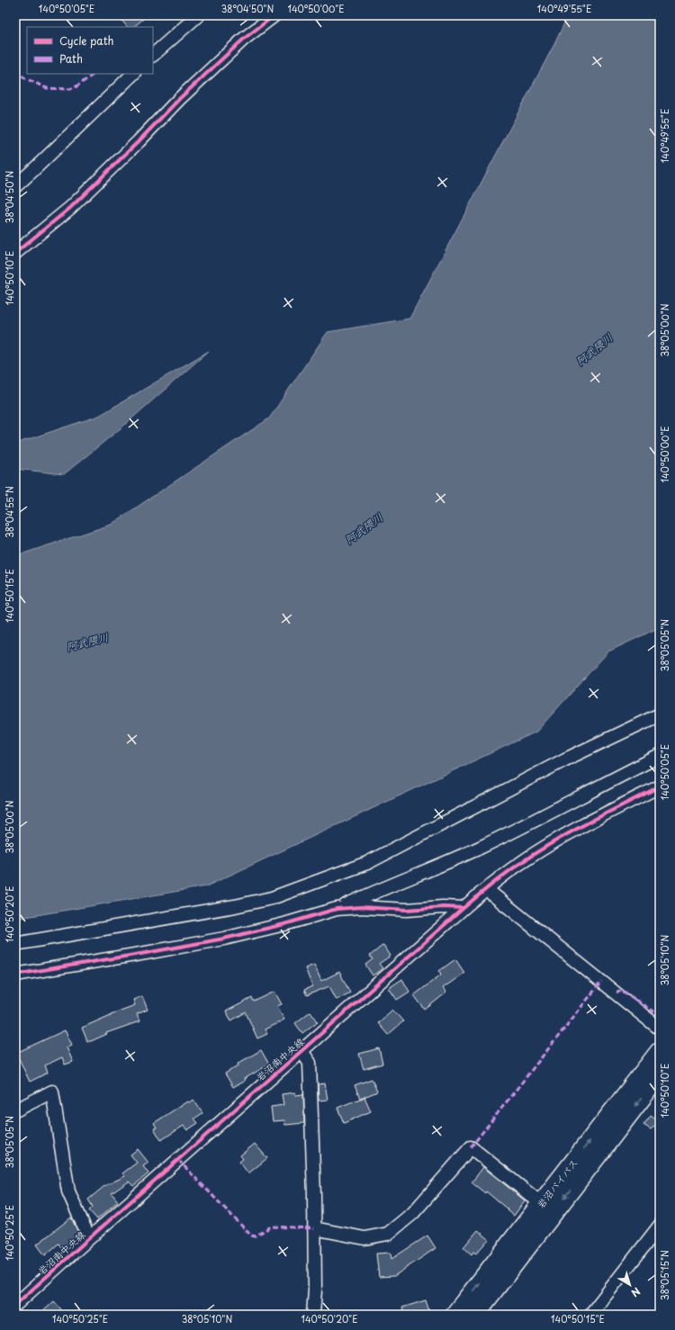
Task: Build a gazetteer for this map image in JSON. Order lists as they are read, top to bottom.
{
  "streets": {
    "highway": ["岩沼バイパス"],
    "street": ["岩沼南中央線"]
  },
  "water": ["阿武隈川"],
  "legend": ["Cycle path", "Path"],
  "north": "bottom right",
  "coordinates": [
    "140°50'05\"E",
    "38°04'50\"N",
    "140°50'00\"E",
    "140°49'55\"E",
    "140°50'10\"E",
    "38°05'00\"N",
    "38°04'55\"N",
    "140°50'15\"E",
    "38°05'05\"N",
    "140°50'20\"E",
    "38°05'10\"N",
    "140°50'25\"E",
    "38°05'15\"N"
  ]
}
